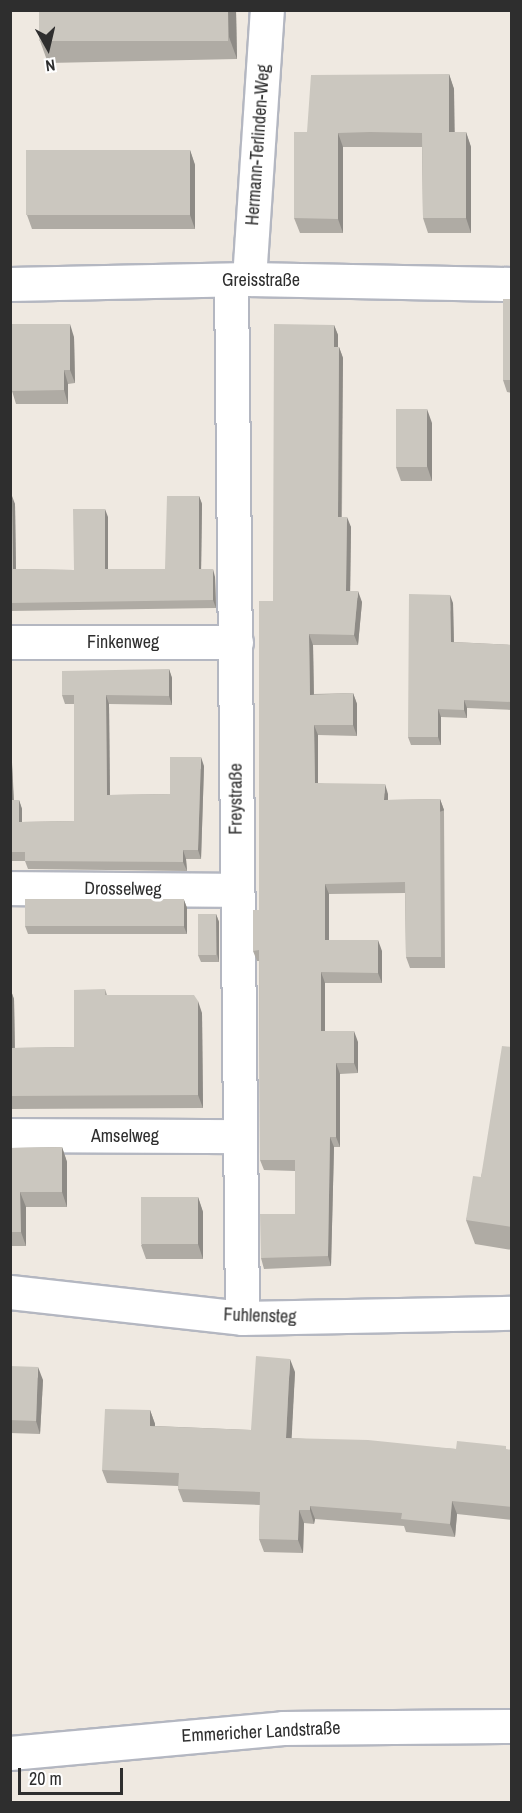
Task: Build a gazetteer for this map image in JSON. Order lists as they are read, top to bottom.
{
  "streets": {
    "street": [
      "Hermann-Terlinden-Weg",
      "Greisstraße",
      "Finkenweg",
      "Freystraße",
      "Drosselweg",
      "Amselweg",
      "Fuhlensteg",
      "Emmericher Landstraße"
    ]
  },
  "crossings": [
    ["Hermann-Terlinden-Weg", "Greisstraße"],
    ["Hermann-Terlinden-Weg", "Freystraße"],
    ["Greisstraße", "Freystraße"],
    ["Finkenweg", "Freystraße"],
    ["Freystraße", "Drosselweg"],
    ["Freystraße", "Amselweg"],
    ["Freystraße", "Fuhlensteg"]
  ],
  "scale_bar": "20 m",
  "north": "bottom"
}
